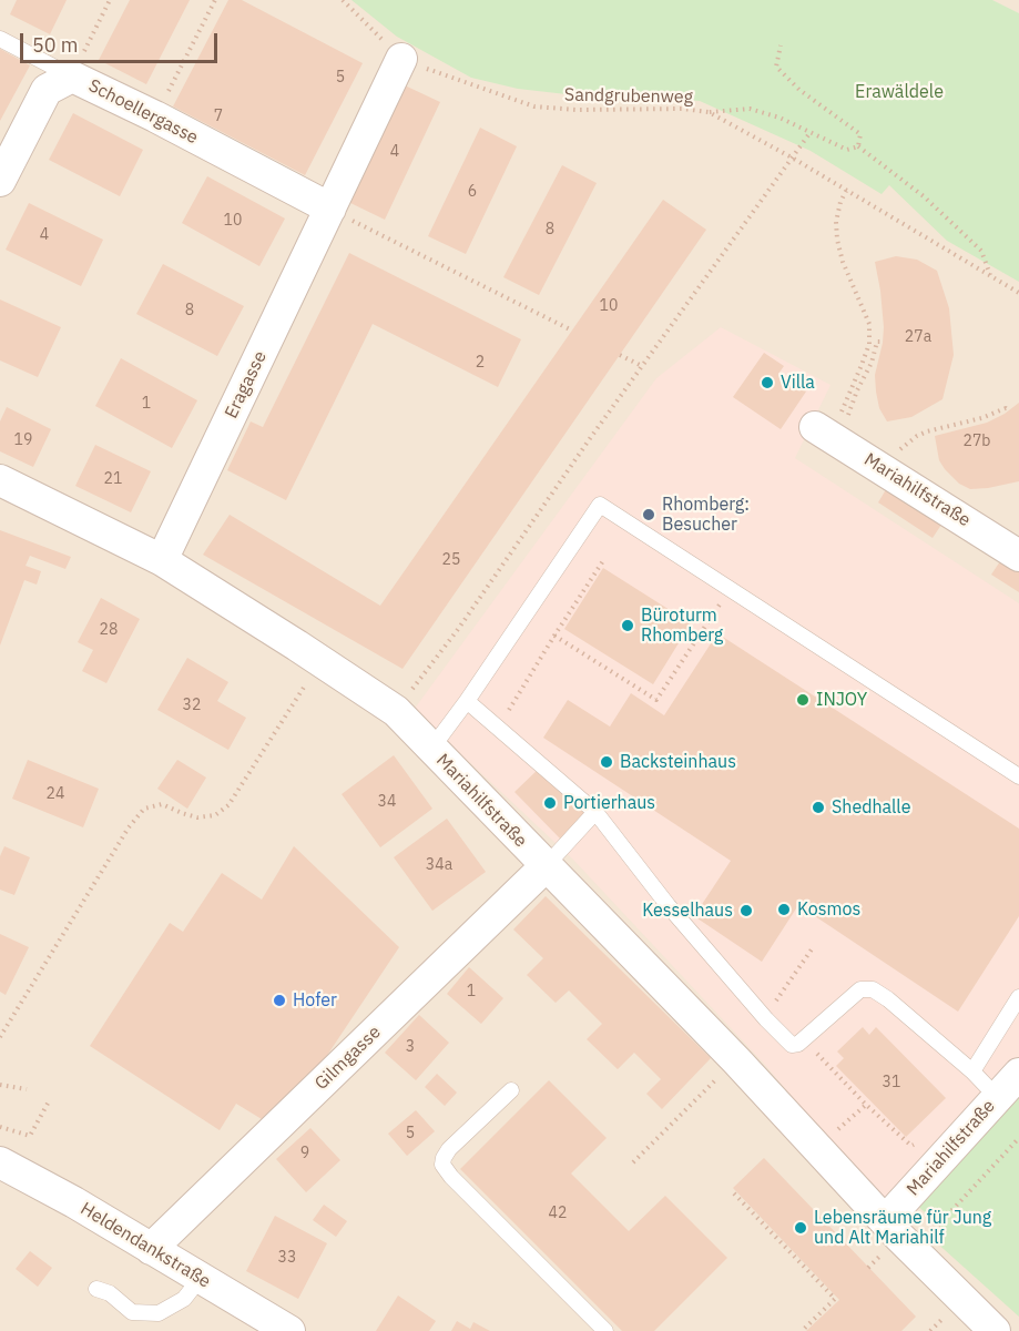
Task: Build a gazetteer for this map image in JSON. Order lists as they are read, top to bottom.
{
  "streets": {
    "street": [
      "Schoellergasse",
      "Eragasse",
      "Mariahilfstraße",
      "Gilmgasse",
      "Heldendankstraße"
    ],
    "path": ["Sandgrubenweg"]
  },
  "crossings": [
    ["Sandgrubenweg", "Eragasse"],
    ["Schoellergasse", "Eragasse"],
    ["Eragasse", "Mariahilfstraße"],
    ["Mariahilfstraße", "Gilmgasse"],
    ["Gilmgasse", "Heldendankstraße"]
  ],
  "parks": ["Erawäldele"],
  "places": [
    "Villa",
    "Rhomberg: Besucher",
    "Büroturm Rhomberg",
    "INJOY",
    "Backsteinhaus",
    "Portierhaus",
    "Shedhalle",
    "Kosmos",
    "Kesselhaus",
    "Hofer",
    "Lebensräume für Jung und Alt Mariahilf"
  ],
  "house_numbers": [
    "5",
    "7",
    "4",
    "6",
    "10",
    "8",
    "4",
    "10",
    "8",
    "27a",
    "2",
    "1",
    "19",
    "27b",
    "21",
    "25",
    "28",
    "32",
    "24",
    "34",
    "34a",
    "1",
    "3",
    "31",
    "5",
    "9",
    "42",
    "33"
  ],
  "scale_bar": "50 m"
}
